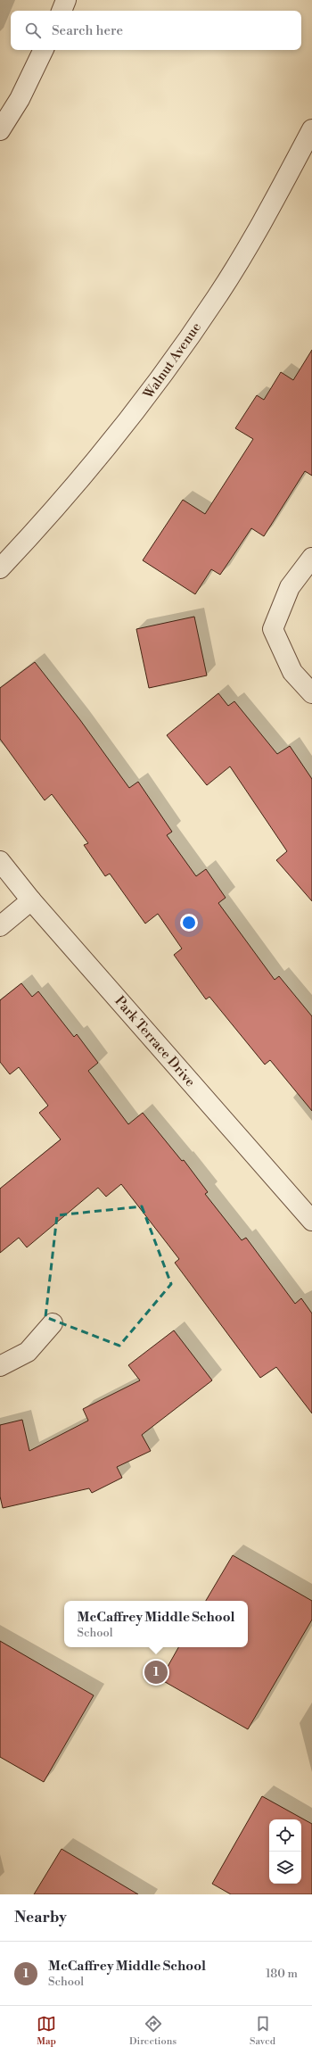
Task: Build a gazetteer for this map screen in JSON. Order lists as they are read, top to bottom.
{
  "streets": {
    "street": ["Walnut Avenue", "Park Terrace Drive"]
  },
  "page": {
    "search": "Search here",
    "popup": ["McCaffrey Middle School", "School"],
    "pins": "1",
    "heading": "Nearby",
    "list": [
      {
        "mark": "1",
        "name": "McCaffrey Middle School",
        "note": "School",
        "value": "180 m"
      }
    ],
    "nav": ["Map", "Directions", "Saved"]
  }
}
